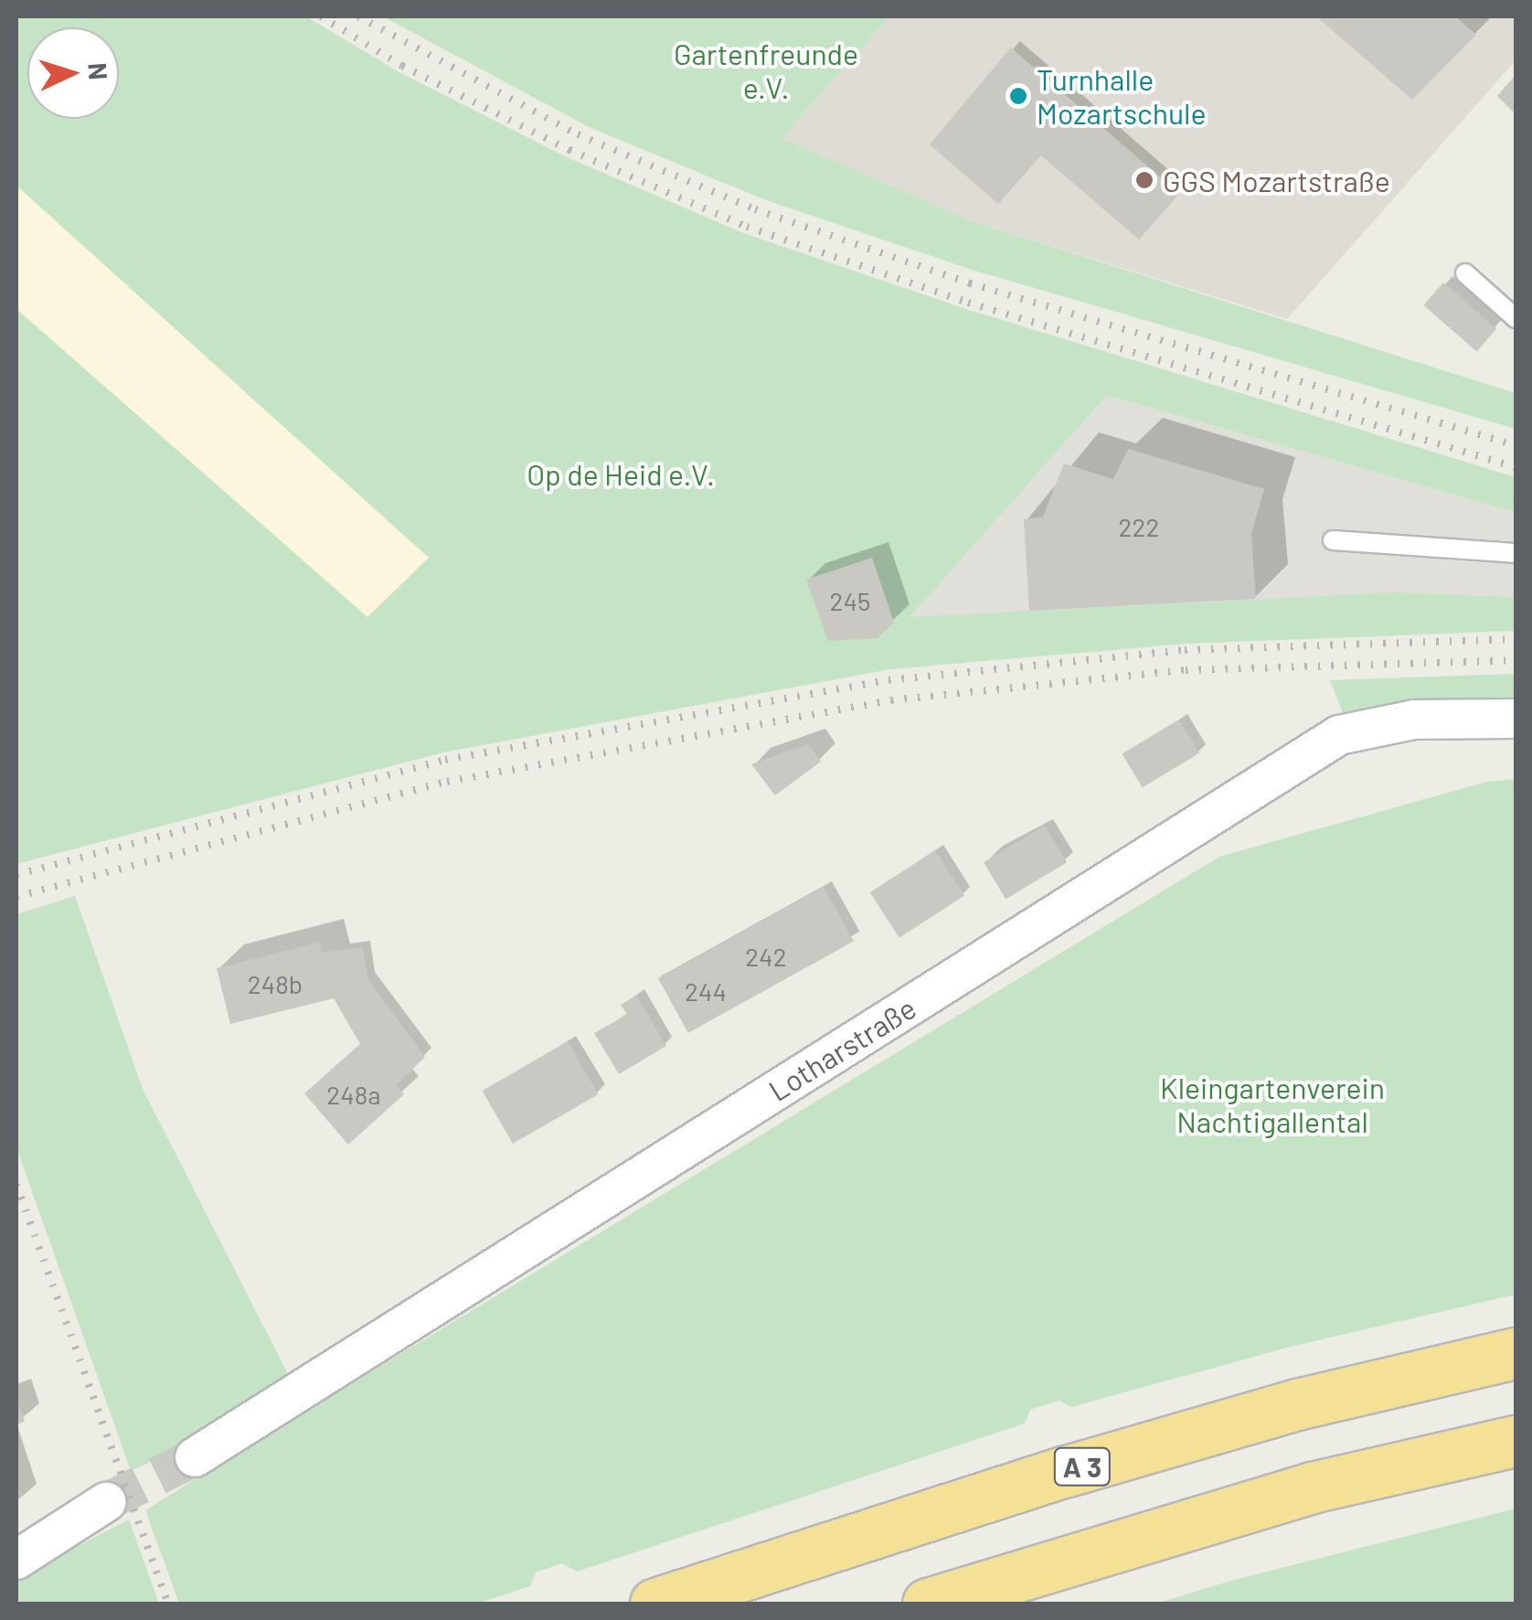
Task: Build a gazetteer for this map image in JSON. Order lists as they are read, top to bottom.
{
  "streets": {
    "highway": ["A 3"],
    "street": ["Lotharstraße"]
  },
  "parks": ["Gartenfreunde e.V.", "Op de Heid e.V.", "Kleingartenverein Nachtigallental"],
  "places": ["Turnhalle Mozartschule", "GGS Mozartstraße"],
  "house_numbers": [
    "222",
    "245",
    "242",
    "248b",
    "244",
    "248a"
  ],
  "north": "right"
}
